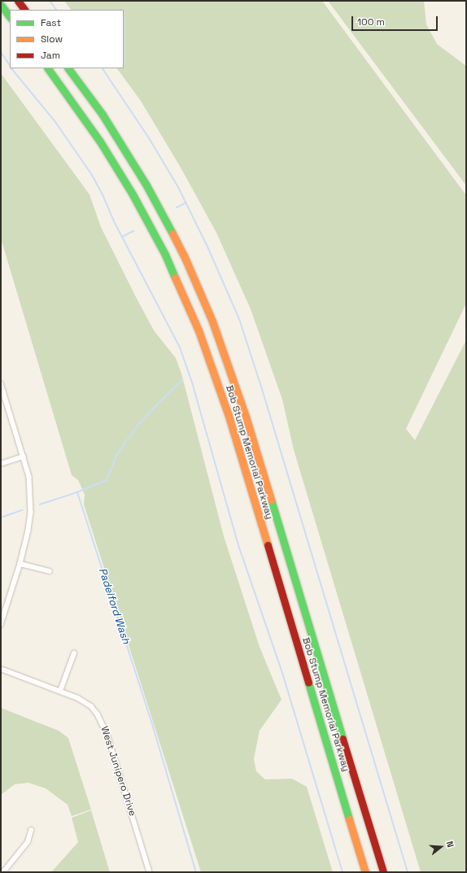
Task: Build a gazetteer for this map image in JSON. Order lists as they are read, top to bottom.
{
  "streets": {
    "highway": ["Bob Stump Memorial Parkway"],
    "street": ["West Junipero Drive"]
  },
  "water": ["Padelford Wash"],
  "legend": ["Fast", "Slow", "Jam"],
  "scale_bar": "100 m",
  "north": "right"
}
